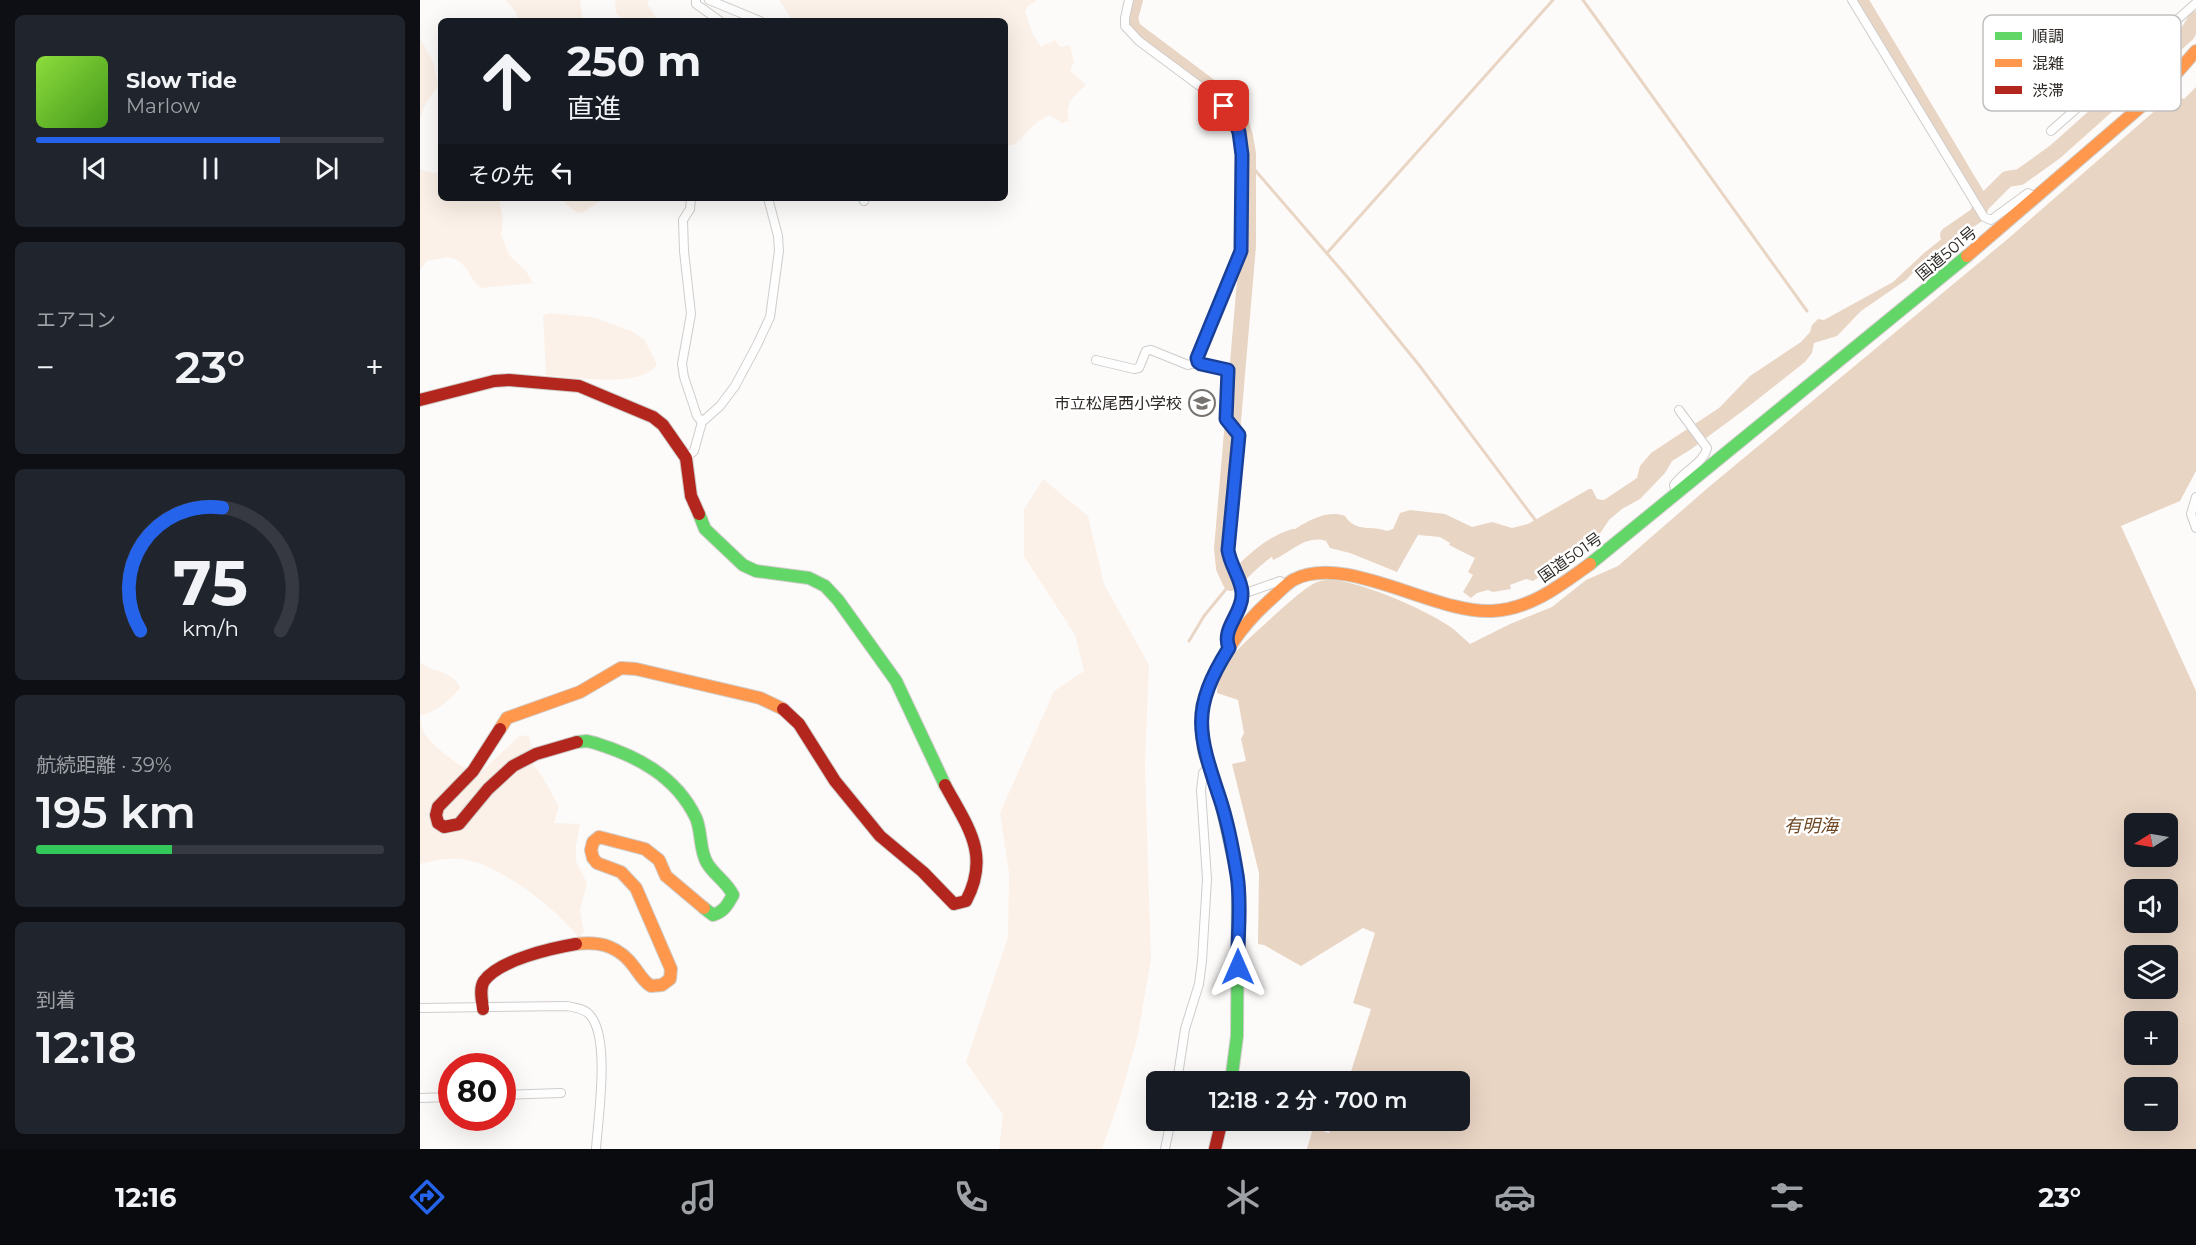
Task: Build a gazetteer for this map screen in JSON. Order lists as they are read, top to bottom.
{
  "streets": {
    "main road": ["国道501号"]
  },
  "water": ["有明海"],
  "places": {
    "school or university": ["市立松尾西小学校"]
  },
  "legend": ["順調", "混雑", "渋滞"],
  "north": "left",
  "page": {
    "turn": ["250 m", "直進"],
    "song": ["Slow Tide", "Marlow"],
    "then": "その先",
    "tile": [
      "エアコン",
      ["航続距離 · 39%", "195 km"],
      ["到着", "12:18"]
    ],
    "heat": ["−", "23°", "+"],
    "map_buttons": ["+", "−"],
    "limit": "80",
    "trip": "12:18 · 2 分 · 700 m",
    "tabs": ["12:16", "23°"],
    "gauge": ["75", "km/h"]
  }
}
